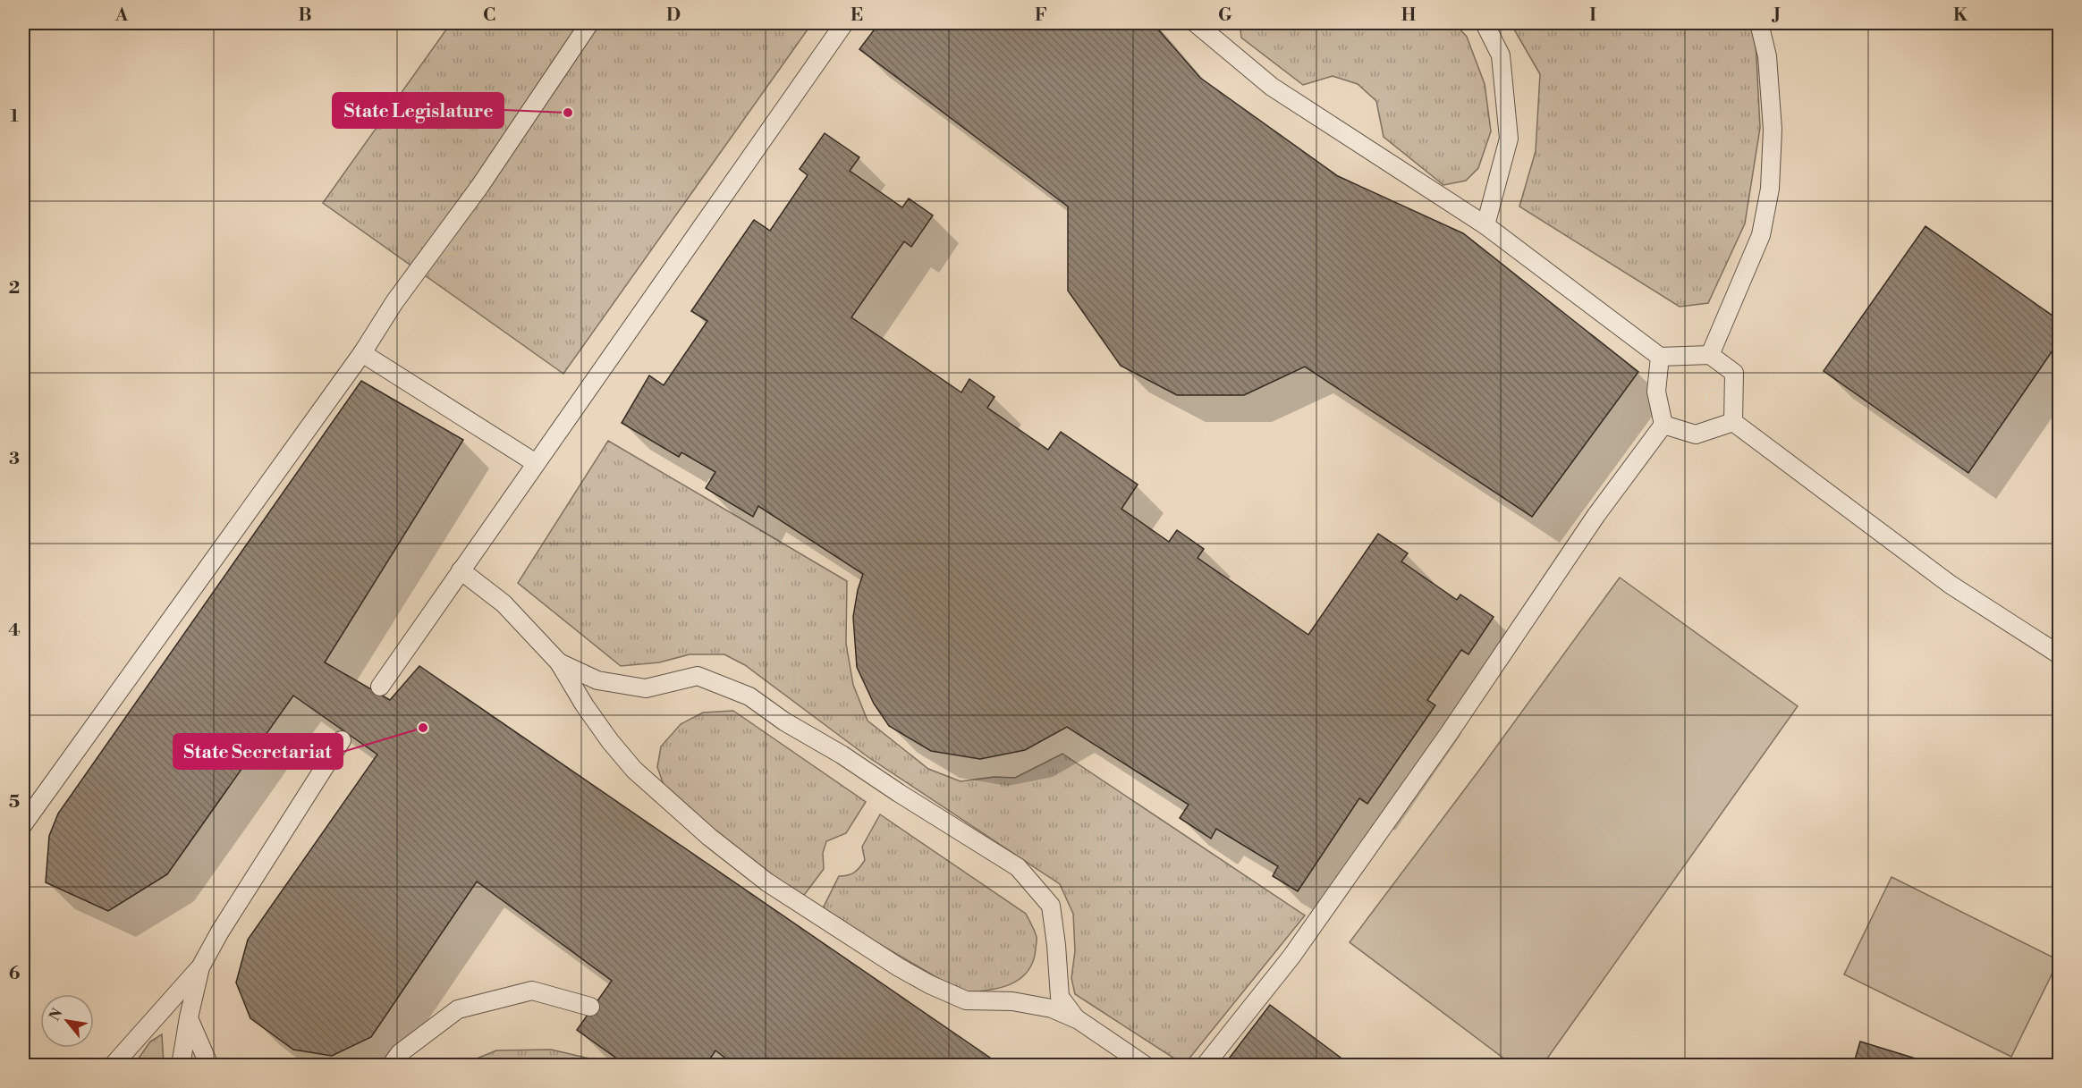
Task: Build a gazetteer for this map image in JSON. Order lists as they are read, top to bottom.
{
  "places": ["State Legislature", "State Secretariat"],
  "north": "top left",
  "grid": {
    "columns": [
      "A",
      "B",
      "C",
      "D",
      "E",
      "F",
      "G",
      "H",
      "I",
      "J",
      "K"
    ],
    "rows": [
      "1",
      "2",
      "3",
      "4",
      "5",
      "6"
    ]
  }
}
